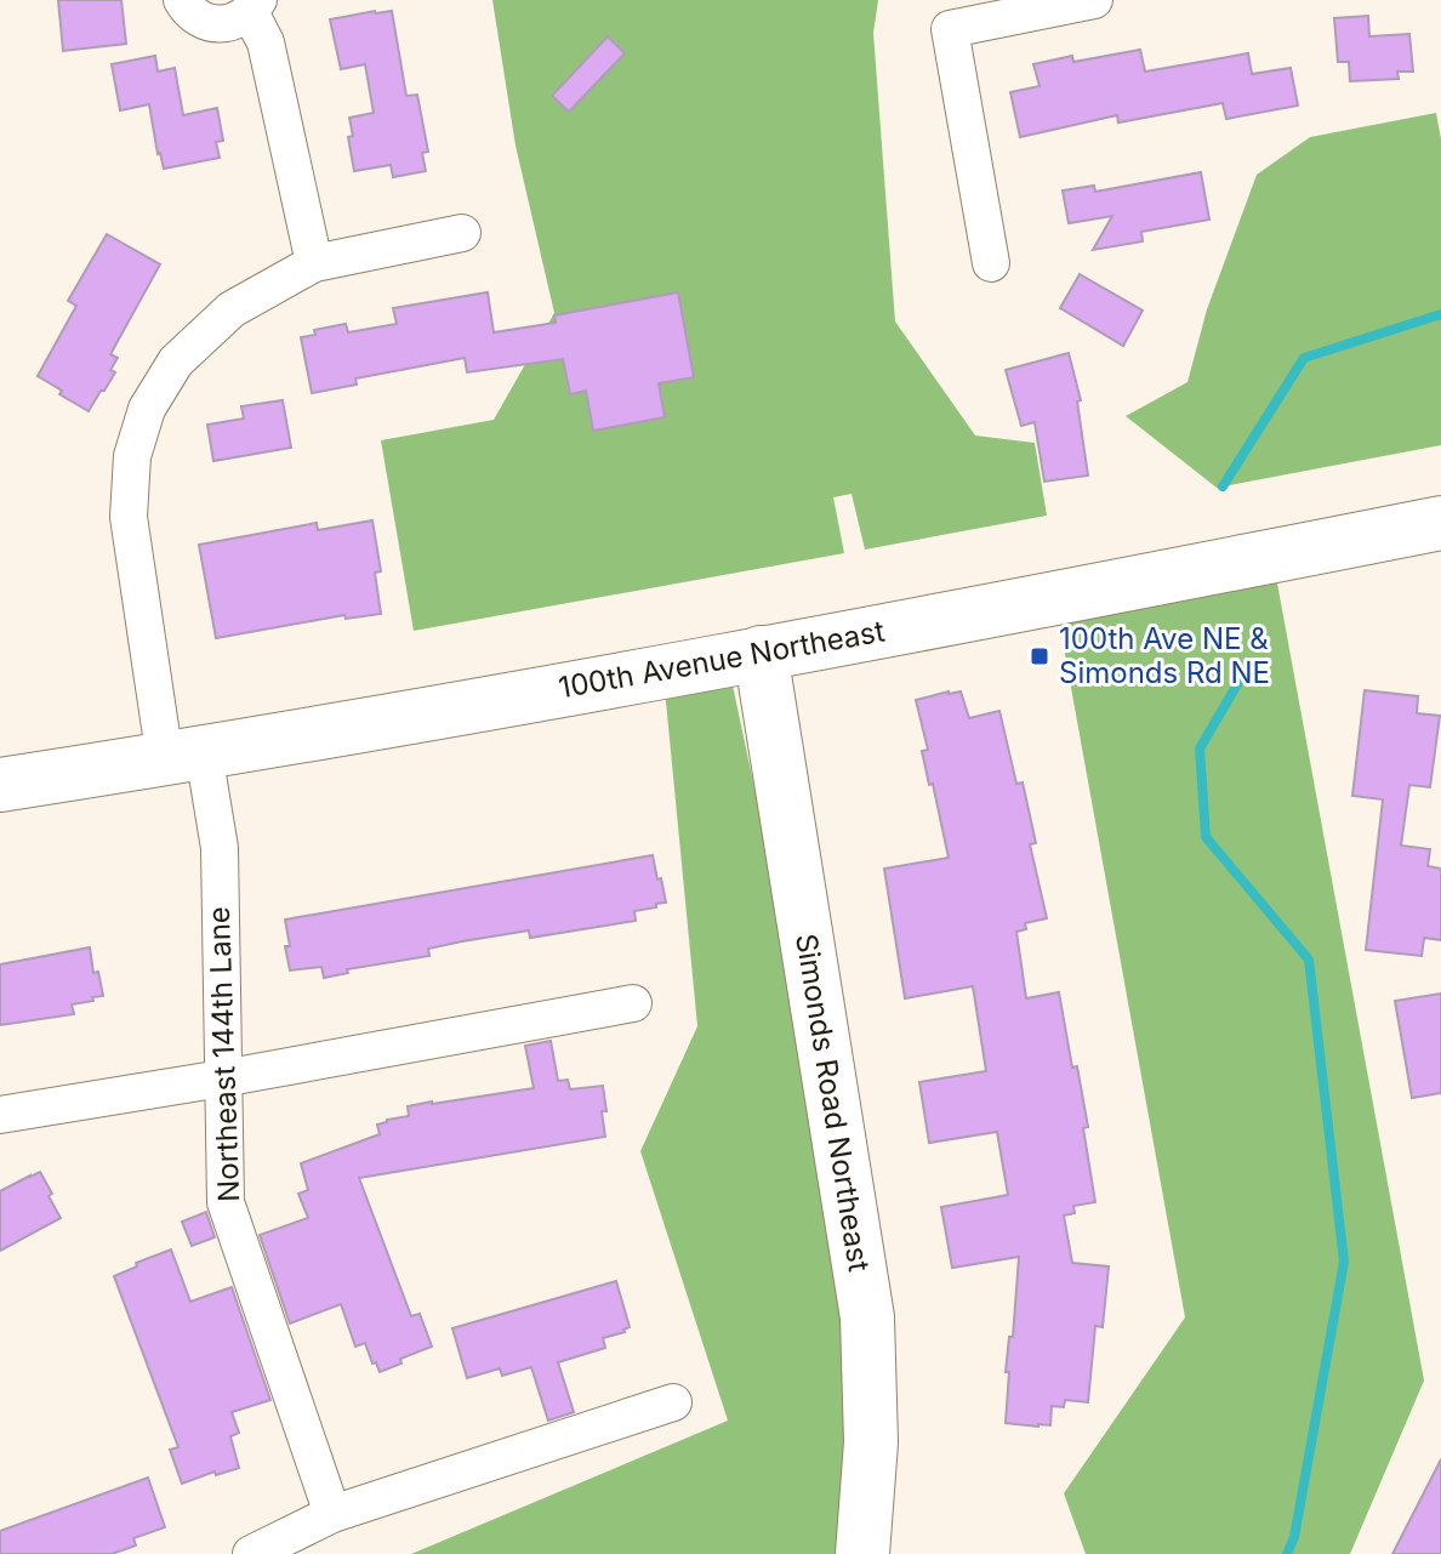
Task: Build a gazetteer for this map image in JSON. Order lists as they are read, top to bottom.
{
  "streets": {
    "main road": ["100th Avenue Northeast", "Simonds Road Northeast"],
    "street": ["Northeast 144th Lane"]
  },
  "crossings": [
    ["100th Avenue Northeast", "Northeast 144th Lane"],
    ["100th Avenue Northeast", "Simonds Road Northeast"]
  ],
  "places": {
    "transit": ["100th Ave NE & Simonds Rd NE"]
  }
}
